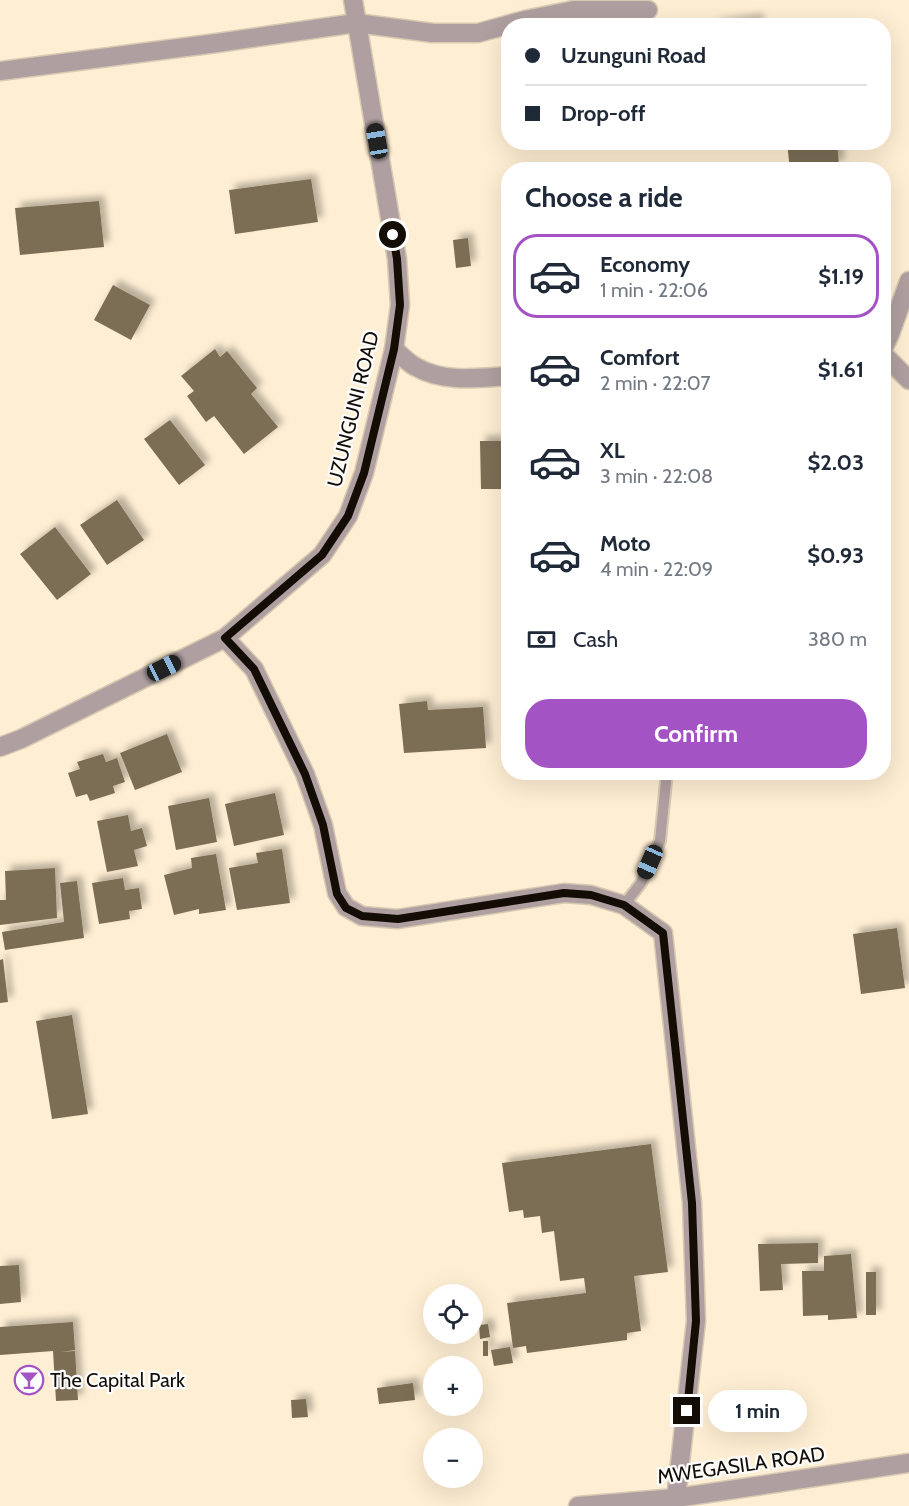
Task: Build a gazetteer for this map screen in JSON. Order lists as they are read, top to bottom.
{
  "streets": {
    "street": ["UZUNGUNI ROAD", "MWEGASILA ROAD"]
  },
  "places": {
    "bar": ["The Capital Park"]
  },
  "page": {
    "banner": ["Uzunguni Road", "Drop-off"],
    "heading": "Choose a ride",
    "list": [
      {
        "name": "Economy",
        "note": "1 min · 22:06",
        "value": "$1.19"
      },
      {
        "name": "Comfort",
        "note": "2 min · 22:07",
        "value": "$1.61"
      },
      {
        "name": "XL",
        "note": "3 min · 22:08",
        "value": "$2.03"
      },
      {
        "name": "Moto",
        "note": "4 min · 22:09",
        "value": "$0.93"
      }
    ],
    "pay": ["Cash", "380 m"],
    "buttons": "Confirm",
    "map_buttons": ["+", "−"],
    "bubble": "1 min"
  }
}
